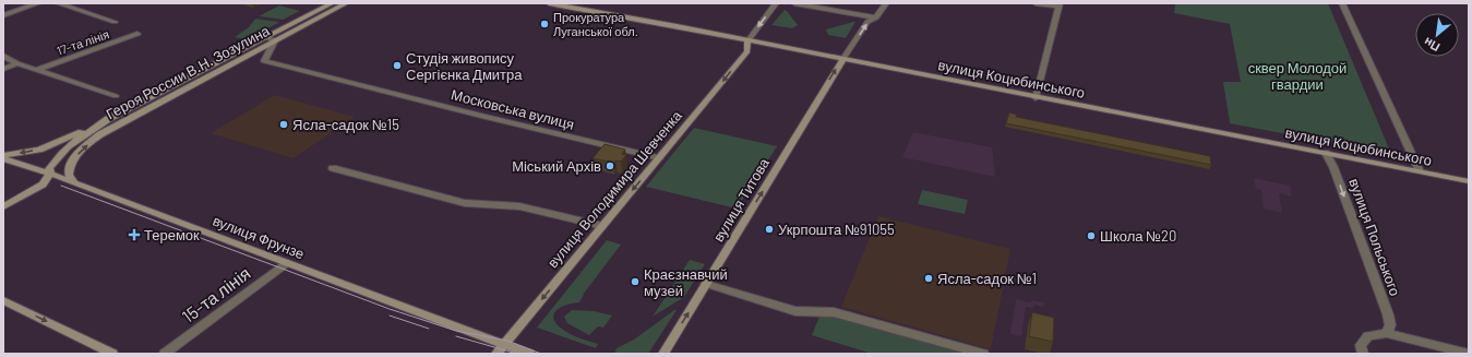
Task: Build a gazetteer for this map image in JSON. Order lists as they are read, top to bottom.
{
  "streets": {
    "street": [
      "17-та лінія",
      "Героя России В.Н. Зозулина",
      "вулиця Коцюбинського",
      "Московська вулиця",
      "вулиця Володимира Шевченка",
      "вулиця Титова",
      "вулиця Фрунзе",
      "вулиця Польського",
      "15-та лінія"
    ]
  },
  "crossings": [
    ["Героя России В.Н. Зозулина", "Московська вулиця"],
    ["Героя России В.Н. Зозулина", "вулиця Фрунзе"],
    ["вулиця Коцюбинського", "вулиця Володимира Шевченка"],
    ["вулиця Коцюбинського", "вулиця Титова"],
    ["вулиця Коцюбинського", "вулиця Польського"],
    ["Московська вулиця", "вулиця Володимира Шевченка"],
    ["вулиця Володимира Шевченка", "вулиця Фрунзе"],
    ["вулиця Фрунзе", "15-та лінія"]
  ],
  "one_way": ["вулиця Володимира Шевченка", "вулиця Титова", "вулиця Польського"],
  "parks": ["сквер Молодой гвардии"],
  "places": {
    "other": [
      "Прокуратура Луганської обл.",
      "Студія живопису Сергієнка Дмитра",
      "Ясла-садок №15",
      "Міський Архів",
      "Укрпошта №91055",
      "Школа №20",
      "Ясла-садок №1",
      "Краєзнавчий музей"
    ],
    "health": ["Теремок"]
  },
  "north": "bottom left"
}
